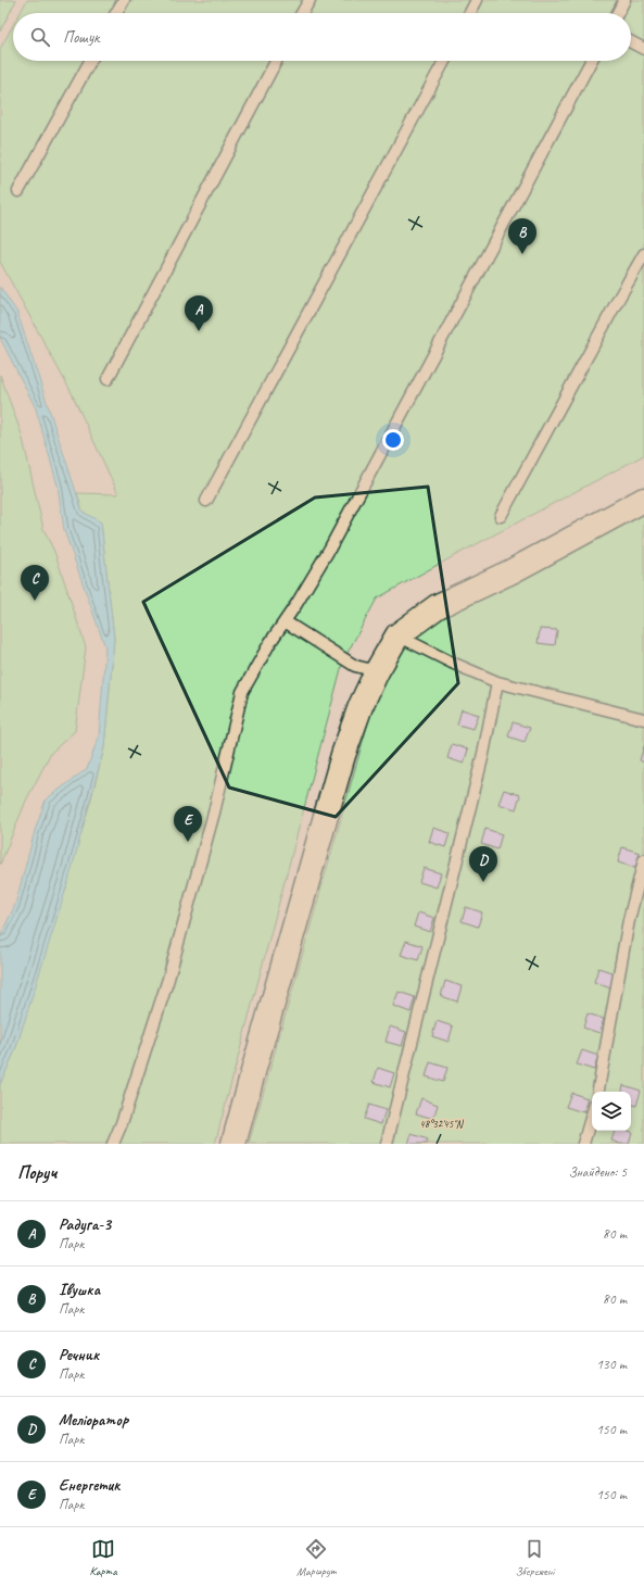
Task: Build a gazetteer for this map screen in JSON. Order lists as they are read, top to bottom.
{
  "page": {
    "search": "Пошук",
    "pins": [
      "B",
      "A",
      "C",
      "E",
      "D"
    ],
    "heading": ["Поруч", "Знайдено: 5"],
    "list": [
      {
        "mark": "A",
        "name": "Радуга-3",
        "note": "Парк",
        "value": "80 m"
      },
      {
        "mark": "B",
        "name": "Івушка",
        "note": "Парк",
        "value": "80 m"
      },
      {
        "mark": "C",
        "name": "Речник",
        "note": "Парк",
        "value": "130 m"
      },
      {
        "mark": "D",
        "name": "Меліоратор",
        "note": "Парк",
        "value": "150 m"
      },
      {
        "mark": "E",
        "name": "Енергетик",
        "note": "Парк",
        "value": "150 m"
      }
    ],
    "nav": ["Карта", "Маршрут", "Збережені"]
  },
  "coordinates": ["48°32'45\"N"]
}
